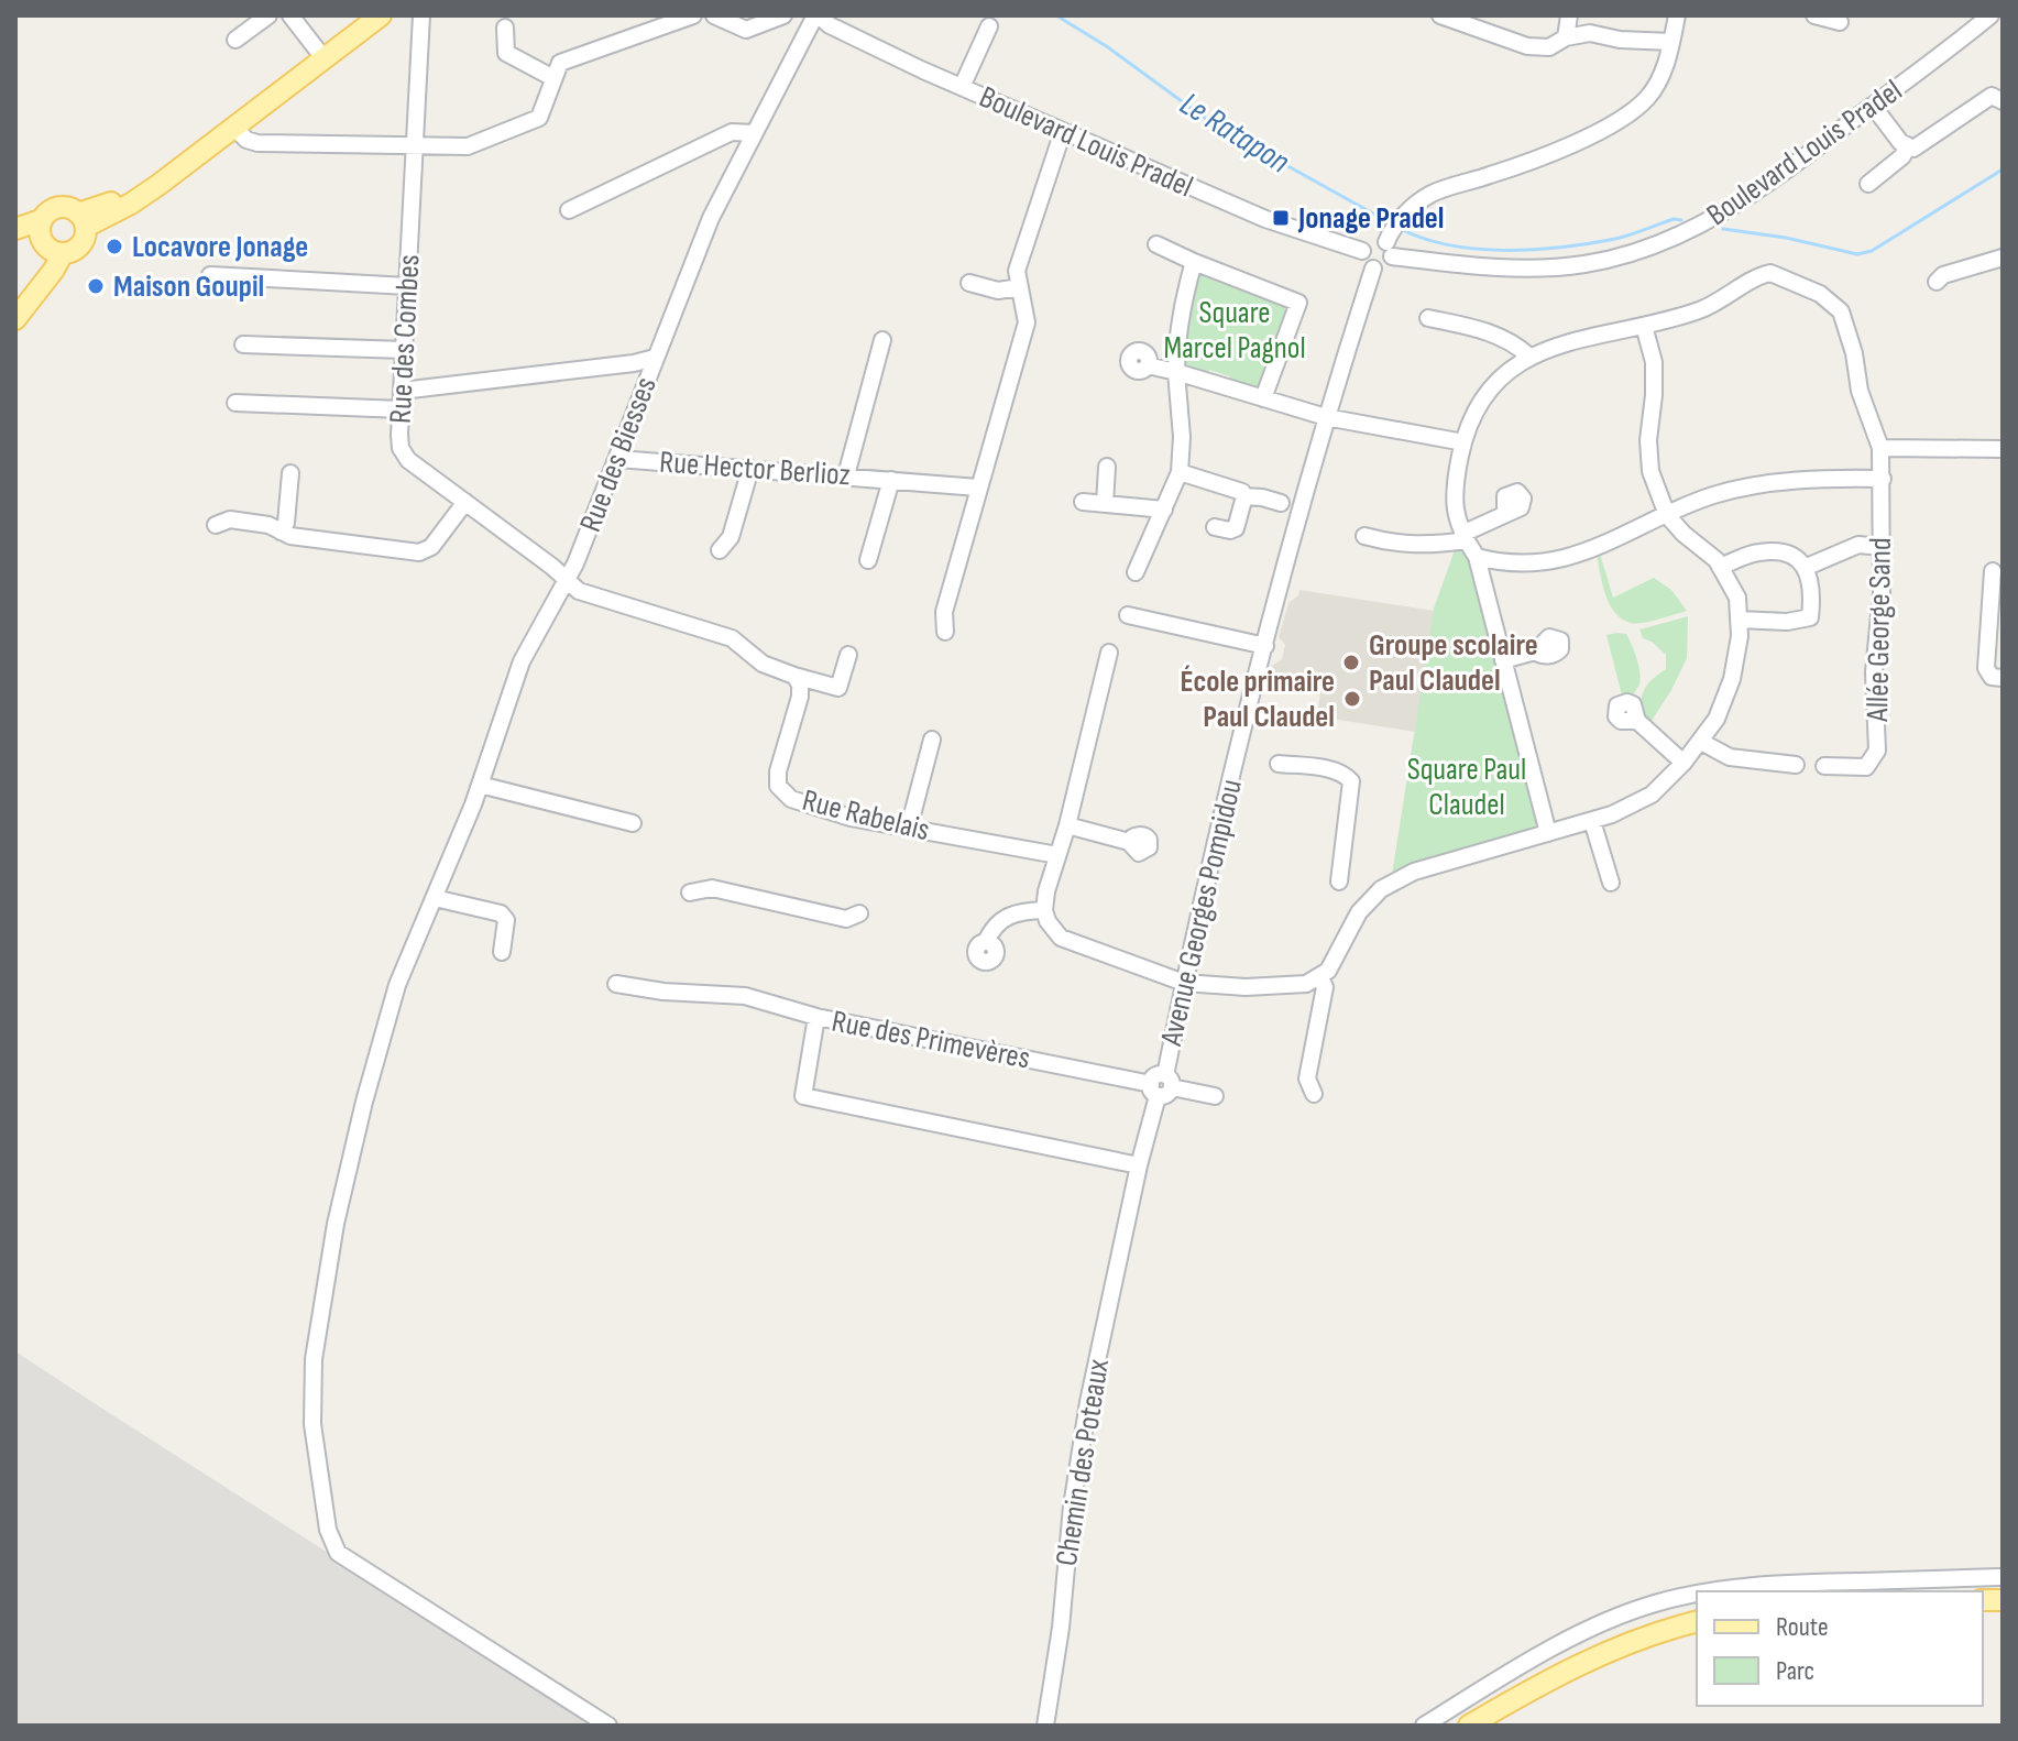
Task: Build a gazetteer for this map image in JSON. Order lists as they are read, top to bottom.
{
  "streets": {
    "street": [
      "Boulevard Louis Pradel",
      "Rue des Combes",
      "Rue des Biesses",
      "Rue Hector Berlioz",
      "Allée George Sand",
      "Rue Rabelais",
      "Avenue Georges Pompidou",
      "Rue des Primevères",
      "Chemin des Poteaux"
    ]
  },
  "crossings": [
    ["Boulevard Louis Pradel", "Rue des Biesses"],
    ["Rue des Combes", "Rue des Biesses"],
    ["Rue des Biesses", "Rue Hector Berlioz"],
    ["Avenue Georges Pompidou", "Rue des Primevères"],
    ["Avenue Georges Pompidou", "Chemin des Poteaux"]
  ],
  "water": ["Le Ratapon"],
  "parks": ["Square Marcel Pagnol", "Square Paul Claudel"],
  "places": {
    "transit": ["Jonage Pradel"],
    "other": [
      "Locavore Jonage",
      "Maison Goupil",
      "Groupe scolaire Paul Claudel",
      "École primaire Paul Claudel"
    ]
  },
  "legend": ["Route", "Parc"]
}
